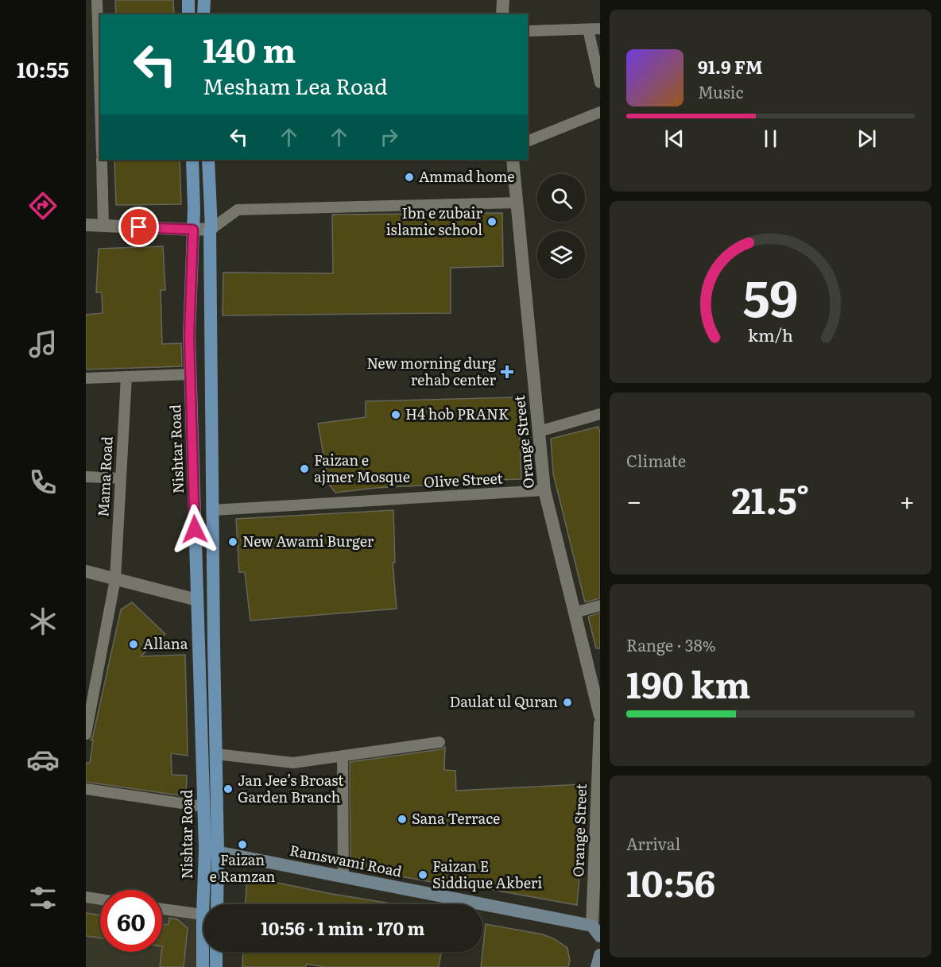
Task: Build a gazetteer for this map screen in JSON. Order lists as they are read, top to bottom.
{
  "streets": {
    "main road": ["Nishtar Road", "Ramswami Road"],
    "street": ["Orange Street", "Mama Road", "Olive Street"]
  },
  "crossings": [
    ["Orange Street", "Olive Street"],
    ["Orange Street", "Ramswami Road"],
    ["Nishtar Road", "Olive Street"],
    ["Nishtar Road", "Ramswami Road"]
  ],
  "places": {
    "other": [
      "Ammad home",
      "Ibn e zubair islamic school",
      "H4 hob PRANK",
      "Faizan e ajmer Mosque",
      "New Awami Burger",
      "Allana",
      "Daulat ul Quran",
      "Jan Jee’s Broast Garden Branch",
      "Sana Terrace",
      "Faizan e Ramzan",
      "Faizan E Siddique Akberi"
    ],
    "health": ["New morning durg rehab center"]
  },
  "page": {
    "tabs": "10:55",
    "turn": ["140 m", "Mesham Lea Road"],
    "song": ["91.9 FM", "Music"],
    "tile": [
      "Climate",
      ["Range · 38%", "190 km"],
      ["Arrival", "10:56"]
    ],
    "heat": ["−", "21.5°", "+"],
    "limit": "60",
    "trip": "10:56 · 1 min · 170 m",
    "gauge": ["59", "km/h"]
  }
}
